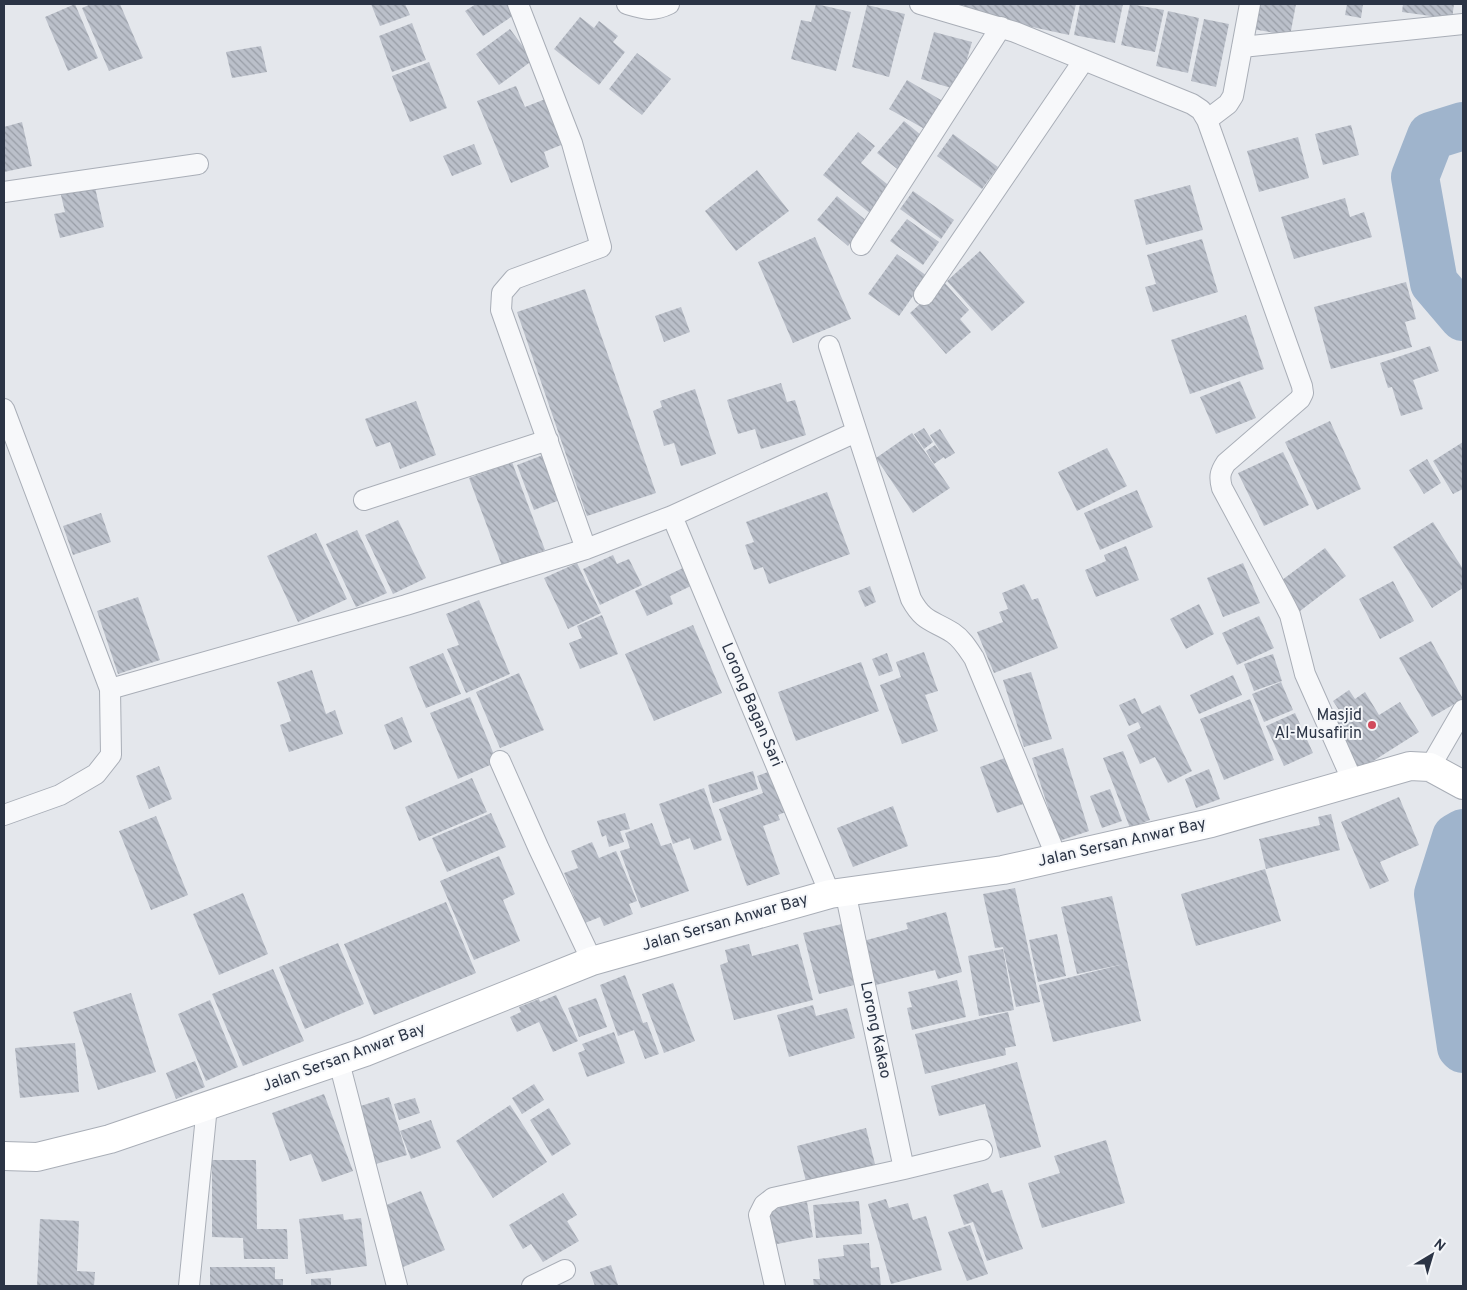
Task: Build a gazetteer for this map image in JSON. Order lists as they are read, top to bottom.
{
  "streets": {
    "main road": ["Jalan Sersan Anwar Bay"],
    "street": ["Lorong Bagan Sari", "Lorong Kakao"]
  },
  "crossings": [
    ["Lorong Bagan Sari", "Jalan Sersan Anwar Bay"],
    ["Lorong Bagan Sari", "Lorong Kakao"],
    ["Jalan Sersan Anwar Bay", "Lorong Kakao"]
  ],
  "places": ["Masjid Al-Musafirin"],
  "north": "top right"
}
